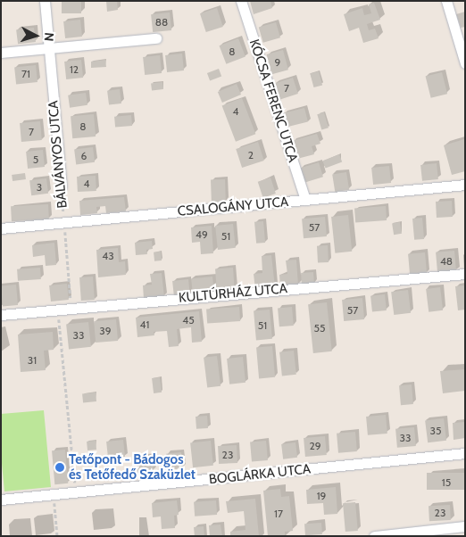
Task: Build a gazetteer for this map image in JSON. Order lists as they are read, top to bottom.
{
  "streets": {
    "street": [
      "KÓCSA FERENC UTCA",
      "BÁLVÁNYOS UTCA",
      "CSALOGÁNY UTCA",
      "KULTÚRHÁZ UTCA",
      "BOGLÁRKA UTCA"
    ]
  },
  "crossings": [
    ["KÓCSA FERENC UTCA", "CSALOGÁNY UTCA"],
    ["BÁLVÁNYOS UTCA", "CSALOGÁNY UTCA"],
    ["BÁLVÁNYOS UTCA", "KULTÚRHÁZ UTCA"]
  ],
  "places": ["Tetőpont - Bádogos és Tetőfedő Szaküzlet"],
  "house_numbers": [
    "88",
    "8",
    "9",
    "12",
    "71",
    "7",
    "4",
    "8",
    "7",
    "2",
    "6",
    "5",
    "4",
    "3",
    "57",
    "49",
    "51",
    "43",
    "48",
    "57",
    "45",
    "41",
    "51",
    "55",
    "39",
    "33",
    "31",
    "35",
    "33",
    "29",
    "23",
    "15",
    "19",
    "23",
    "17"
  ],
  "north": "right"
}
